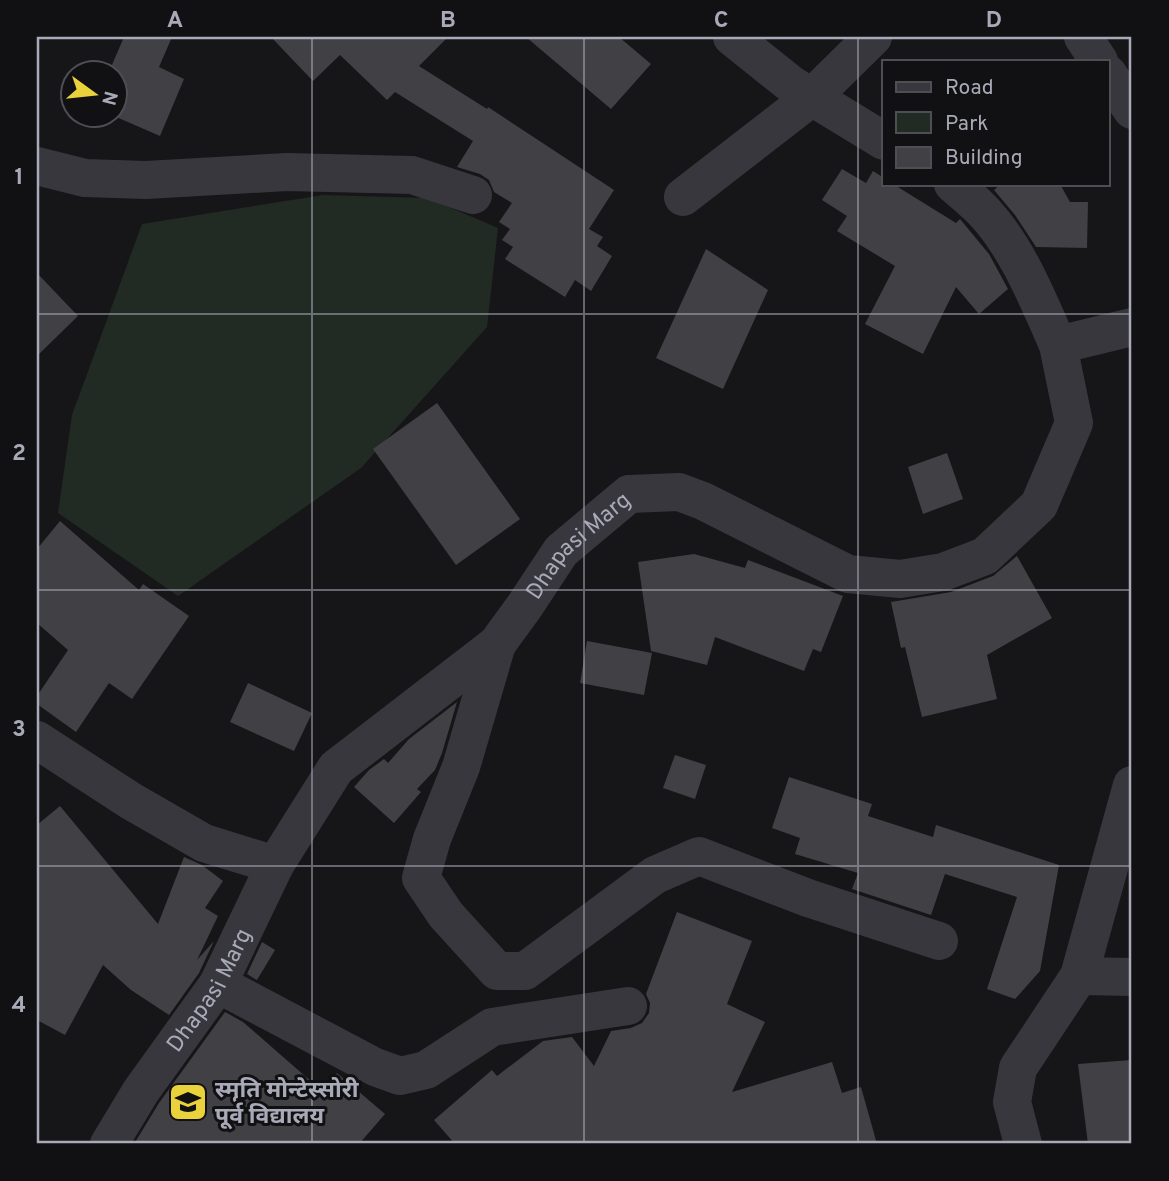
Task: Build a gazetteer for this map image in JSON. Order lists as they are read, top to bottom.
{
  "streets": {
    "street": ["Dhapasi Marg"]
  },
  "places": {
    "school or university": ["स्मृति मोन्टेस्सोरी पूर्व विद्यालय"]
  },
  "legend": ["Road", "Park", "Building"],
  "north": "right",
  "grid": {
    "columns": [
      "A",
      "B",
      "C",
      "D"
    ],
    "rows": [
      "1",
      "2",
      "3",
      "4"
    ]
  }
}
